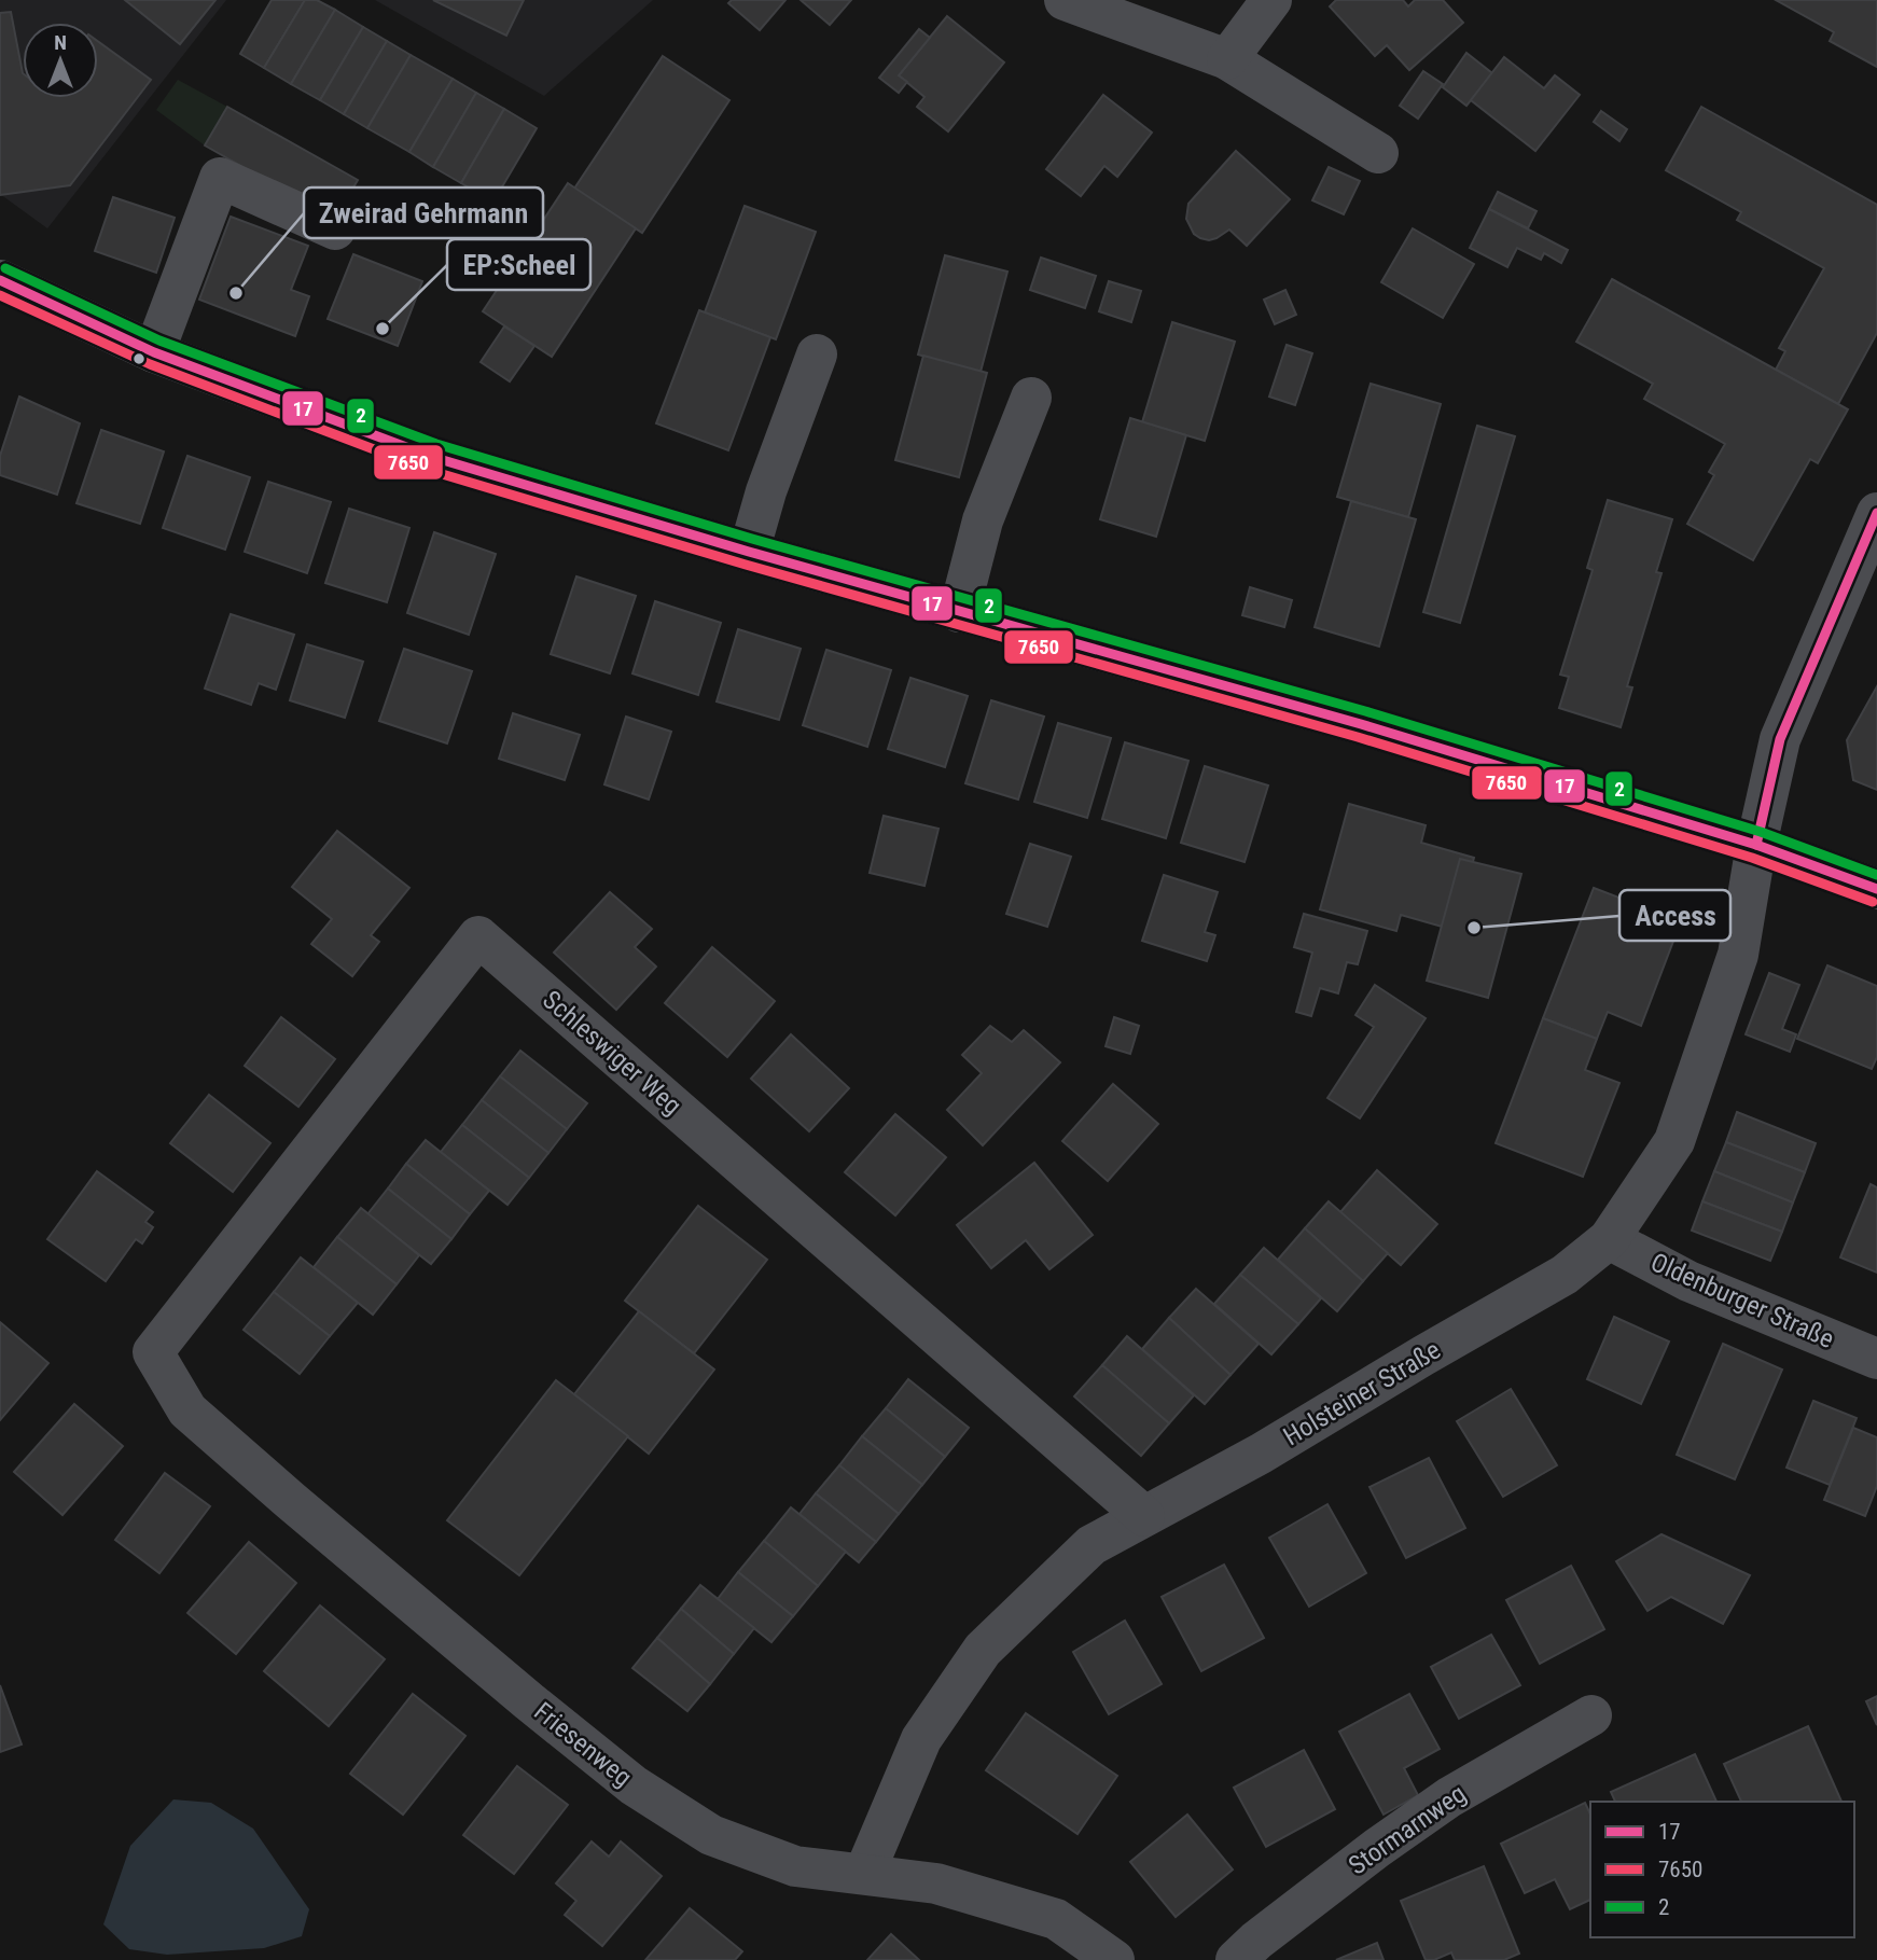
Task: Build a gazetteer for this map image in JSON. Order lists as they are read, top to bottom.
{
  "streets": {
    "street": [
      "Schleswiger Weg",
      "Oldenburger Straße",
      "Holsteiner Straße",
      "Friesenweg",
      "Stormarnweg"
    ]
  },
  "crossings": [
    ["Schleswiger Weg", "Holsteiner Straße"],
    ["Schleswiger Weg", "Friesenweg"],
    ["Oldenburger Straße", "Holsteiner Straße"],
    ["Holsteiner Straße", "Friesenweg"]
  ],
  "places": ["Zweirad Gehrmann", "EP:Scheel", "Access"],
  "lines": ["transit line 2", "transit line 17", "transit line 7650"],
  "legend": ["17", "7650", "2"],
  "north": "top"
}
